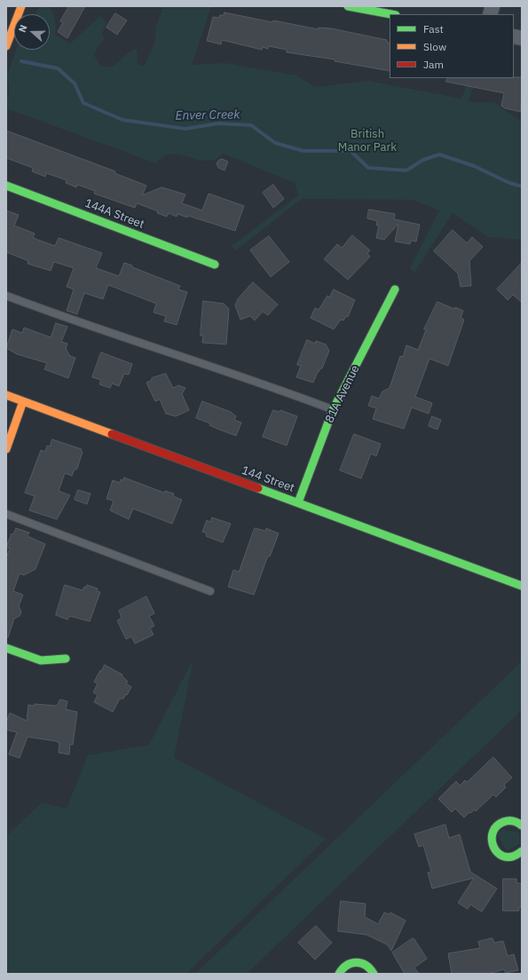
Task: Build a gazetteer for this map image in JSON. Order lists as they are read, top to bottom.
{
  "streets": {
    "street": ["144A Street", "81A Avenue", "144 Street"]
  },
  "crossings": [
    ["81A Avenue", "144 Street"]
  ],
  "water": ["Enver Creek"],
  "parks": ["British Manor Park"],
  "legend": ["Fast", "Slow", "Jam"],
  "north": "left"
}
